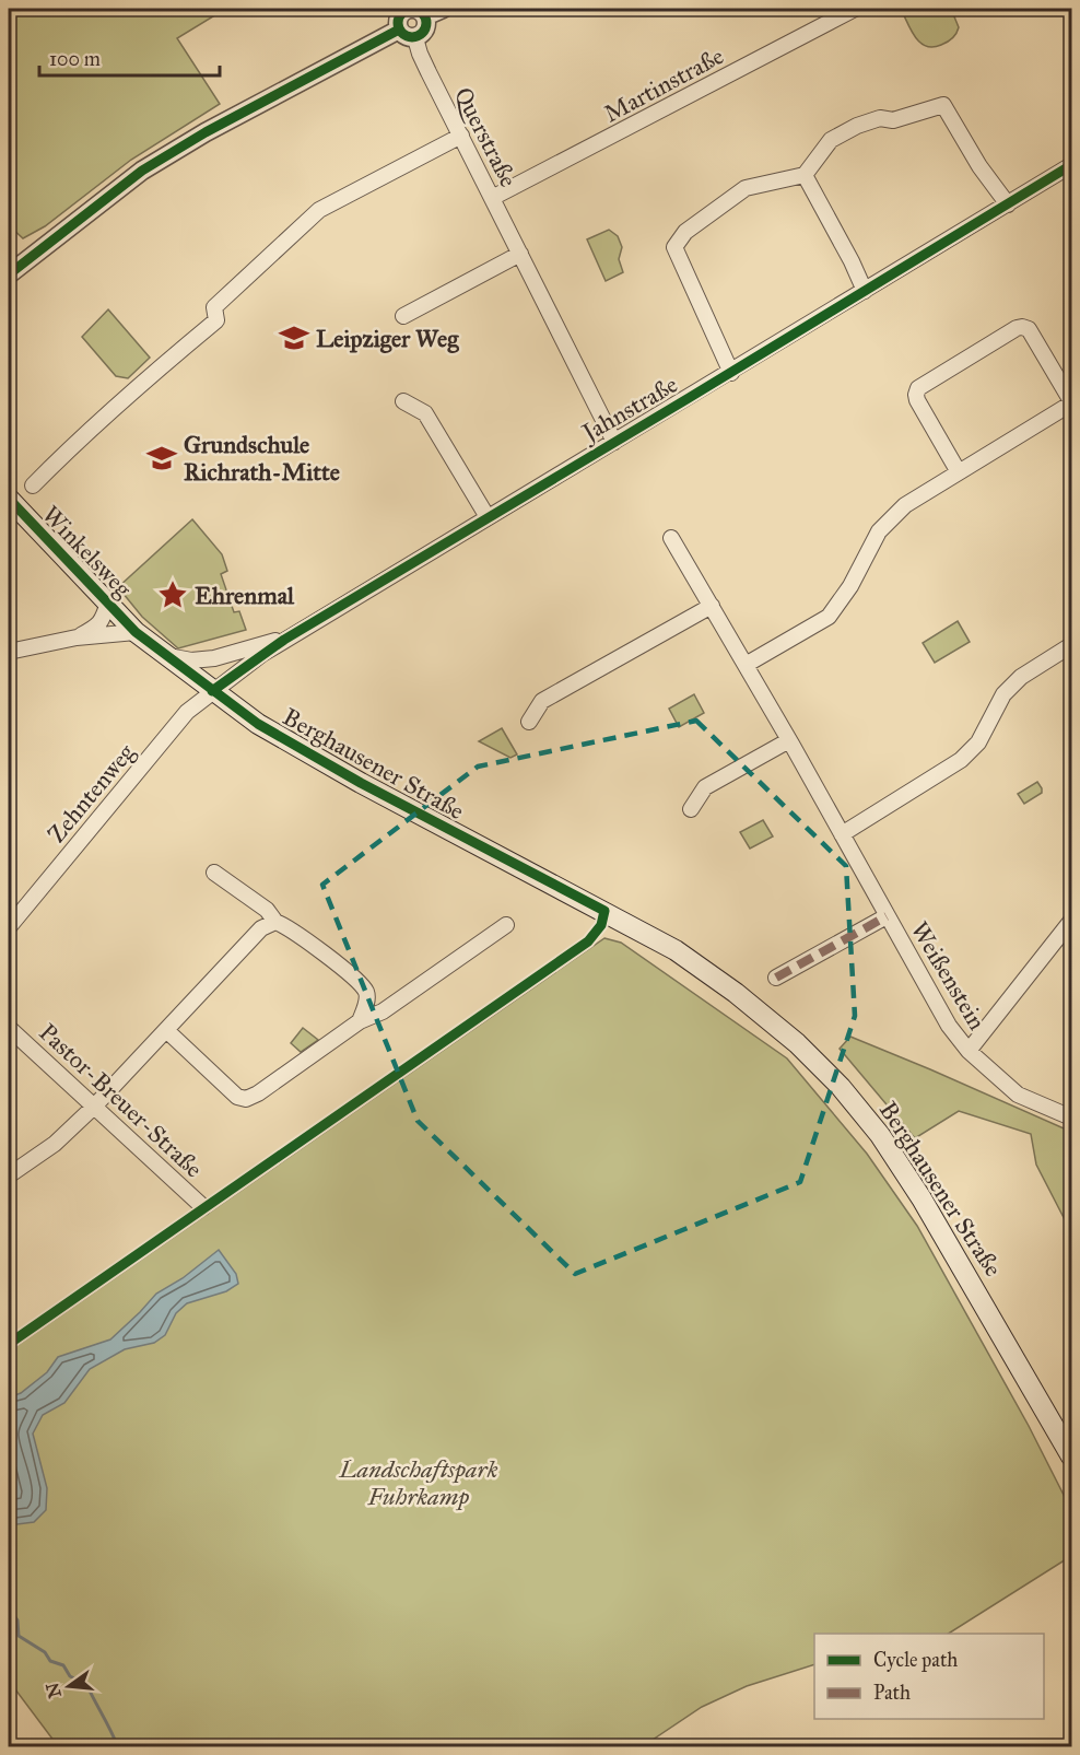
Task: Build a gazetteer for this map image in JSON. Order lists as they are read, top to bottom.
{
  "streets": {
    "main road": ["Winkelsweg", "Berghausener Straße"],
    "street": [
      "Martinstraße",
      "Querstraße",
      "Jahnstraße",
      "Zehntenweg",
      "Weißenstein",
      "Pastor-Breuer-Straße"
    ]
  },
  "crossings": [
    ["Martinstraße", "Querstraße"],
    ["Querstraße", "Jahnstraße"],
    ["Jahnstraße", "Berghausener Straße"],
    ["Jahnstraße", "Zehntenweg"],
    ["Winkelsweg", "Berghausener Straße"],
    ["Berghausener Straße", "Zehntenweg"]
  ],
  "parks": ["Landschaftspark Fuhrkamp"],
  "places": {
    "school or university": ["Leipziger Weg", "Grundschule Richrath-Mitte"],
    "place": ["Ehrenmal"]
  },
  "legend": ["Cycle path", "Path"],
  "scale_bar": "100 m",
  "north": "left"
}
